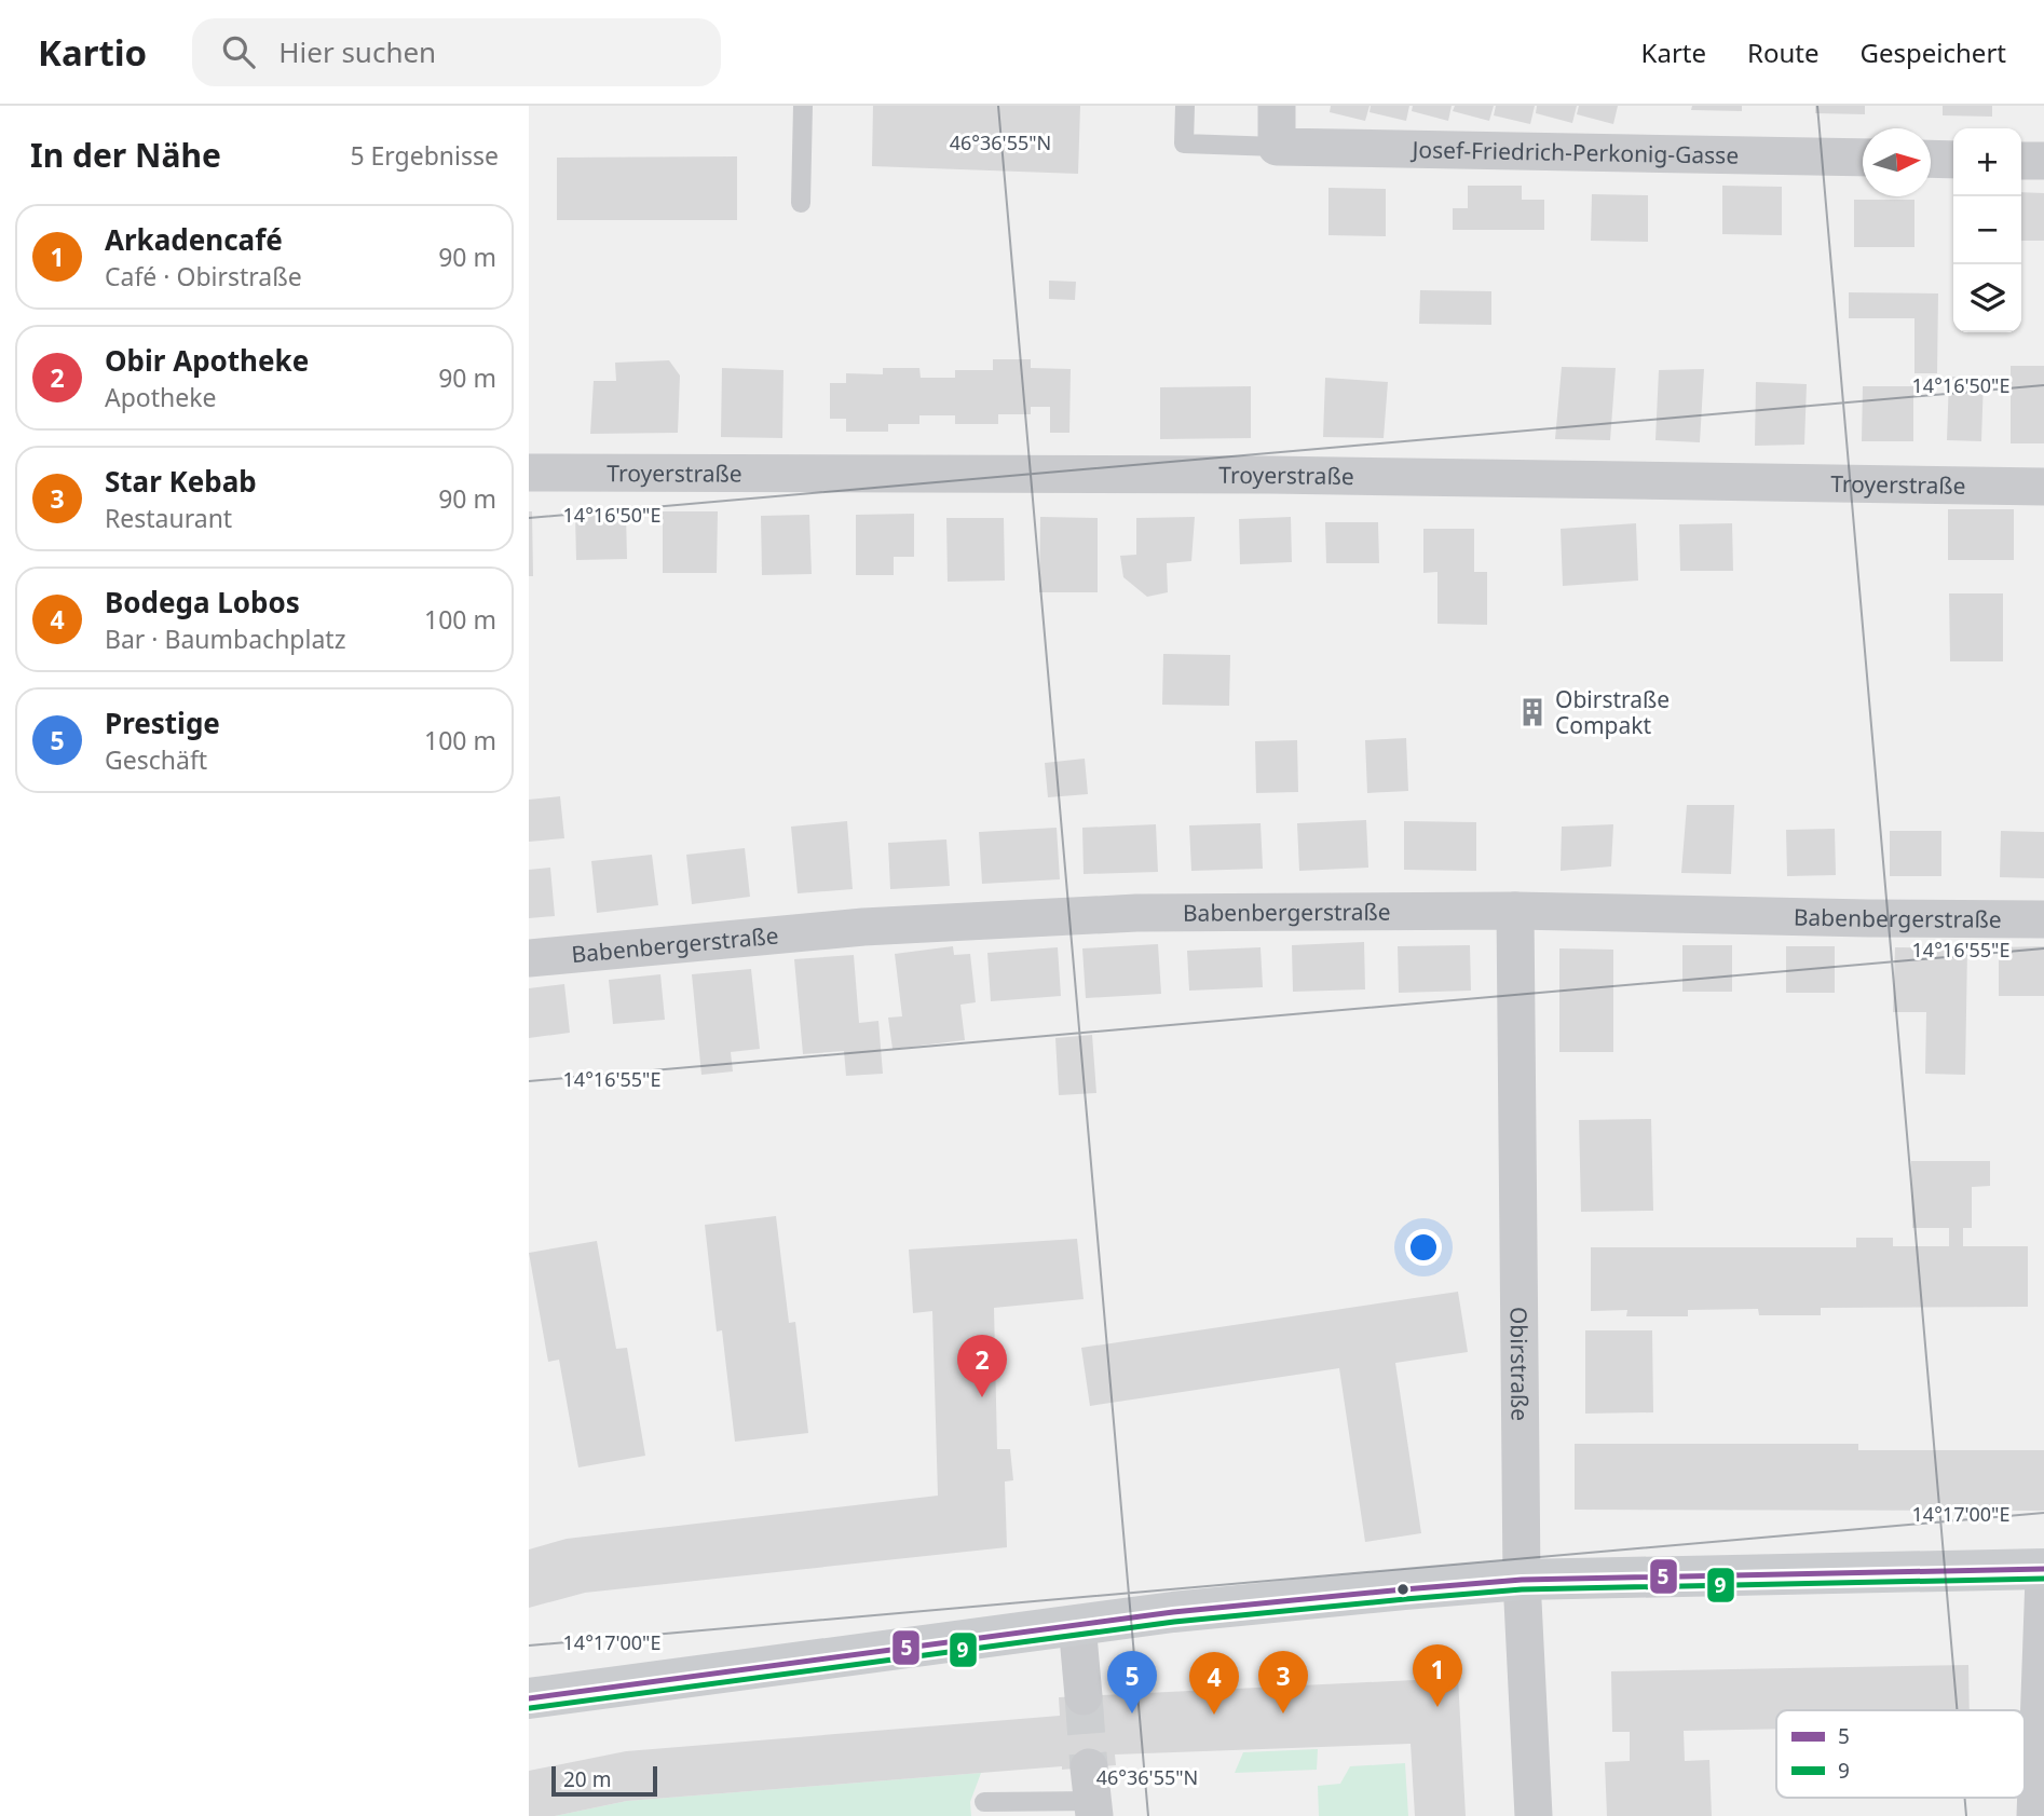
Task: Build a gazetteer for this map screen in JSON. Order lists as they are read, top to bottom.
{
  "streets": {
    "street": [
      "Josef-Friedrich-Perkonig-Gasse",
      "Troyerstraße",
      "Babenbergerstraße",
      "Obirstraße"
    ]
  },
  "crossings": [
    ["Babenbergerstraße", "Obirstraße"]
  ],
  "places": {
    "building": ["Obirstraße Compakt"]
  },
  "lines": ["transit line 5", "transit line 9"],
  "legend": ["5", "9"],
  "scale_bar": "20 m",
  "north": "right",
  "page": {
    "header": "Kartio",
    "search": "Hier suchen",
    "nav": ["Karte", "Route", "Gespeichert"],
    "heading": ["In der Nähe", "5 Ergebnisse"],
    "map_buttons": ["+", "−"],
    "list": [
      {
        "mark": "1",
        "name": "Arkadencafé",
        "note": "Café · Obirstraße",
        "value": "90 m"
      },
      {
        "mark": "2",
        "name": "Obir Apotheke",
        "note": "Apotheke",
        "value": "90 m"
      },
      {
        "mark": "3",
        "name": "Star Kebab",
        "note": "Restaurant",
        "value": "90 m"
      },
      {
        "mark": "4",
        "name": "Bodega Lobos",
        "note": "Bar · Baumbachplatz",
        "value": "100 m"
      },
      {
        "mark": "5",
        "name": "Prestige",
        "note": "Geschäft",
        "value": "100 m"
      }
    ],
    "pins": [
      "2",
      "1",
      "3",
      "5",
      "4"
    ],
    "scale": "20 m"
  },
  "coordinates": [
    "46°36'55\"N",
    "14°16'50\"E",
    "14°16'55\"E",
    "14°17'00\"E"
  ]
}
